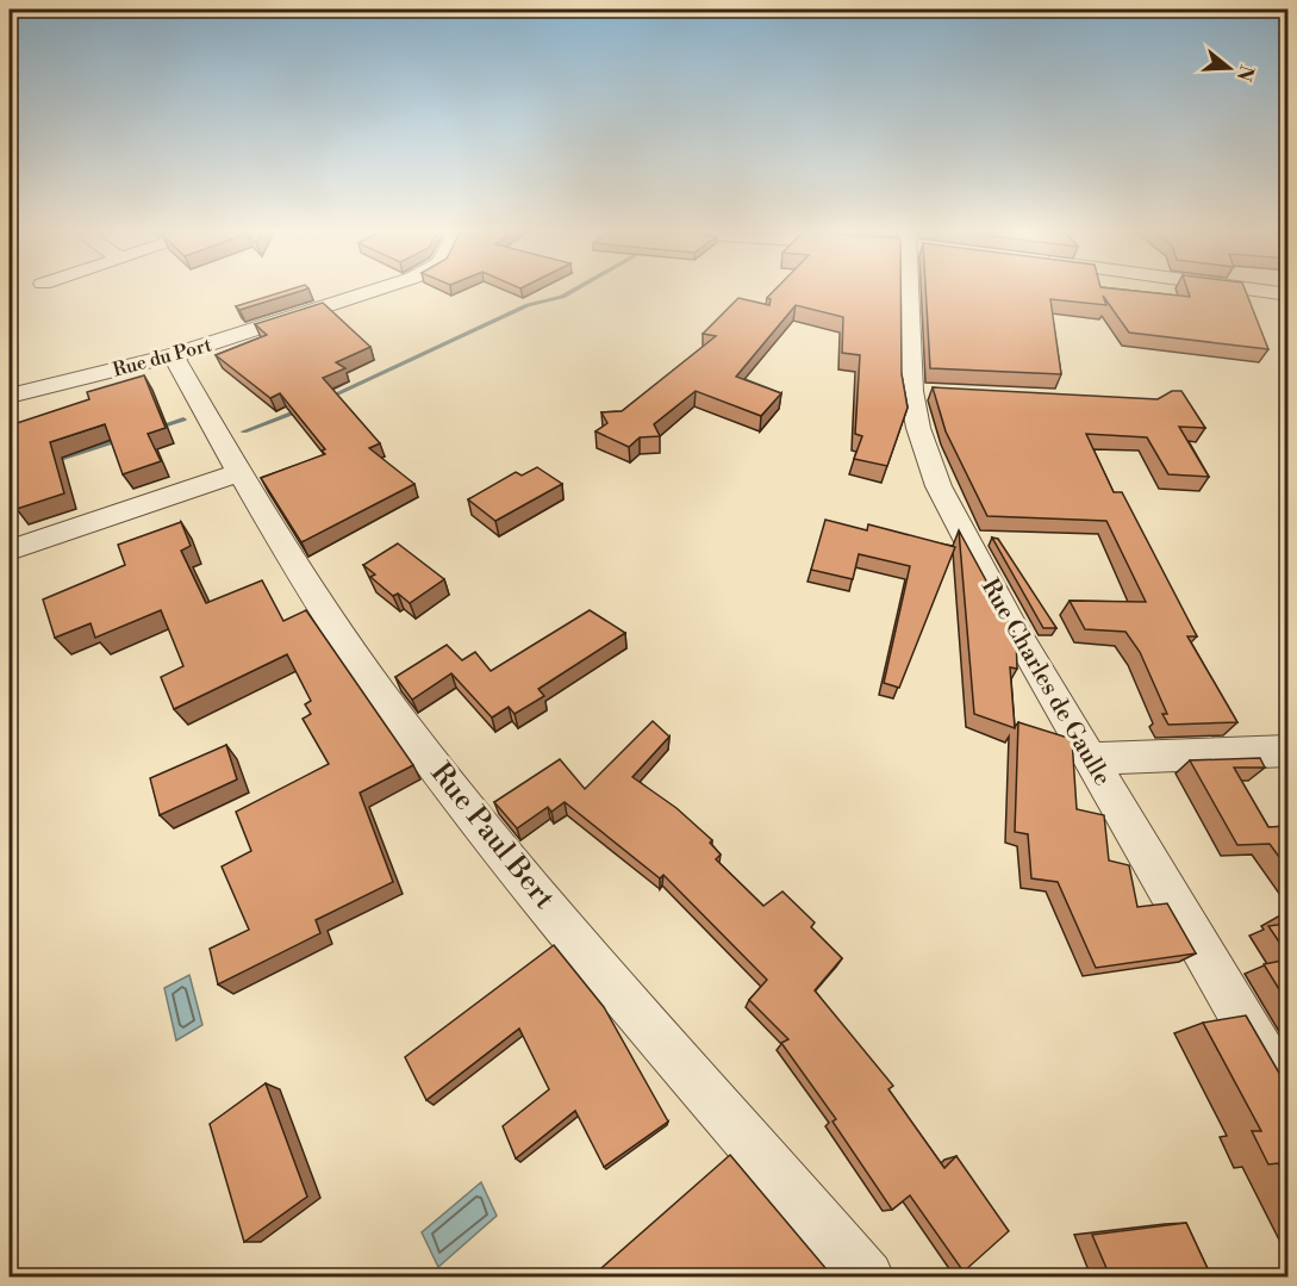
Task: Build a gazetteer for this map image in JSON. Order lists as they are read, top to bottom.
{
  "streets": {
    "street": ["Rue du Port", "Rue Charles de Gaulle", "Rue Paul Bert"]
  },
  "crossings": [
    ["Rue du Port", "Rue Paul Bert"]
  ],
  "north": "right"
}
